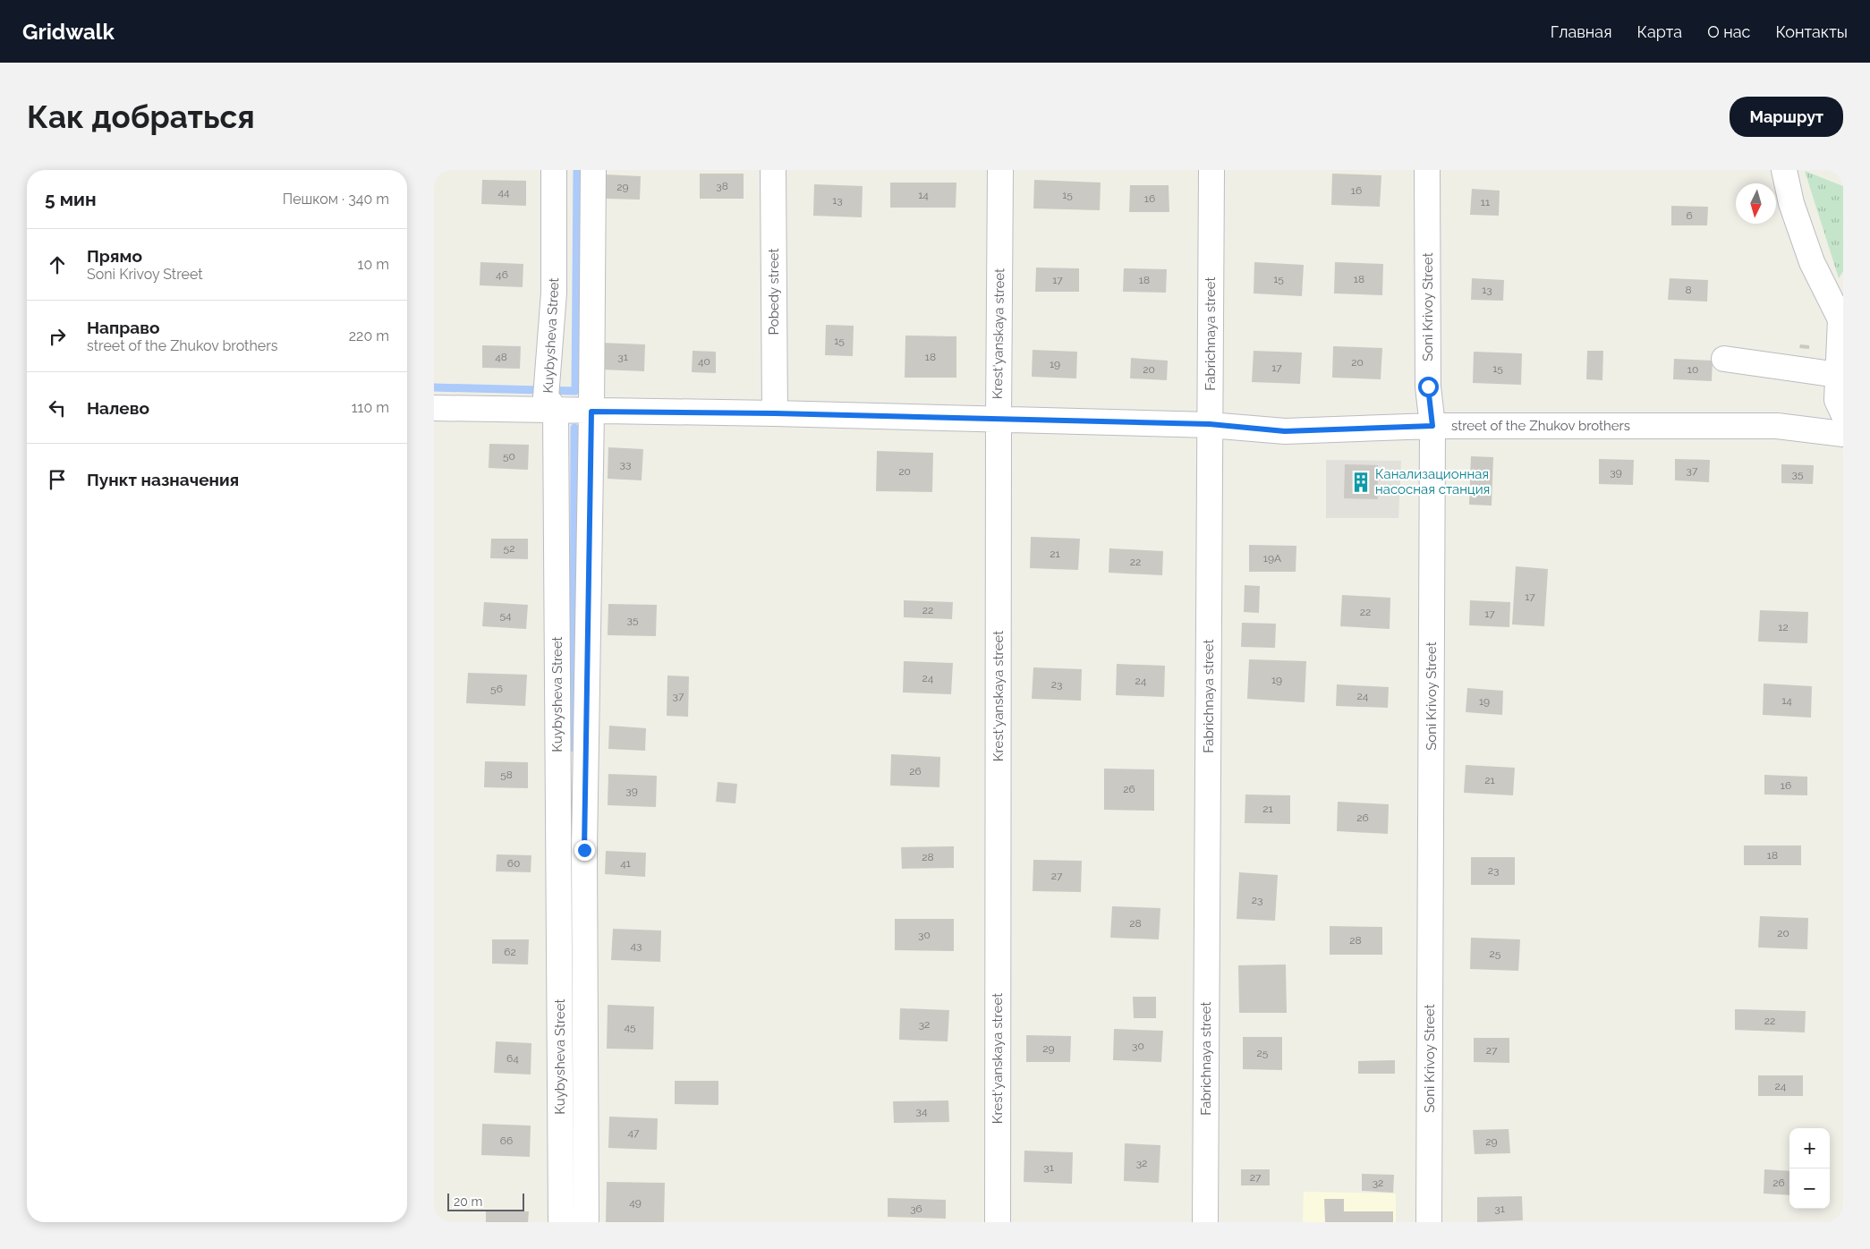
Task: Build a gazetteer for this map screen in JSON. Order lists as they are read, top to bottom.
{
  "streets": {
    "street": [
      "Pobedy street",
      "Soni Krivoy Street",
      "Krest'yanskaya street",
      "Fabrichnaya street",
      "Kuybysheva Street",
      "street of the Zhukov brothers"
    ]
  },
  "crossings": [
    ["Pobedy street", "street of the Zhukov brothers"],
    ["Soni Krivoy Street", "street of the Zhukov brothers"],
    ["Krest'yanskaya street", "street of the Zhukov brothers"],
    ["Fabrichnaya street", "street of the Zhukov brothers"],
    ["Kuybysheva Street", "street of the Zhukov brothers"]
  ],
  "places": {
    "building": ["Канализационная насосная станция"]
  },
  "house_numbers": [
    "38",
    "29",
    "16",
    "44",
    "14",
    "15",
    "16",
    "13",
    "11",
    "6",
    "46",
    "15",
    "18",
    "17",
    "18",
    "13",
    "8",
    "15",
    "48",
    "31",
    "18",
    "40",
    "20",
    "19",
    "17",
    "15",
    "20",
    "10",
    "50",
    "33",
    "37",
    "20",
    "39",
    "35",
    "52",
    "21",
    "19А",
    "22",
    "17",
    "22",
    "22",
    "17",
    "54",
    "35",
    "12",
    "24",
    "19",
    "24",
    "23",
    "56",
    "37",
    "24",
    "14",
    "19",
    "26",
    "58",
    "21",
    "16",
    "26",
    "39",
    "21",
    "26",
    "18",
    "28",
    "60",
    "41",
    "23",
    "27",
    "23",
    "28",
    "20",
    "30",
    "28",
    "43",
    "62",
    "25",
    "22",
    "32",
    "45",
    "30",
    "29",
    "27",
    "25",
    "64",
    "24",
    "34",
    "47",
    "66",
    "29",
    "32",
    "31",
    "27",
    "32",
    "26",
    "49",
    "36",
    "31"
  ],
  "scale_bar": "20 m",
  "north": "bottom",
  "page": {
    "header": "Gridwalk",
    "nav": [
      "Главная",
      "Карта",
      "О нас",
      "Контакты"
    ],
    "buttons": "Маршрут",
    "title": "Как добраться",
    "heading": ["5 мин", "Пешком · 340 m"],
    "list": [
      ["Прямо", "Soni Krivoy Street", "10 m"],
      ["Направо", "street of the Zhukov brothers", "220 m"],
      ["Налево", "110 m"],
      "Пункт назначения"
    ],
    "map_buttons": ["+", "−"],
    "scale": "20 m"
  }
}
